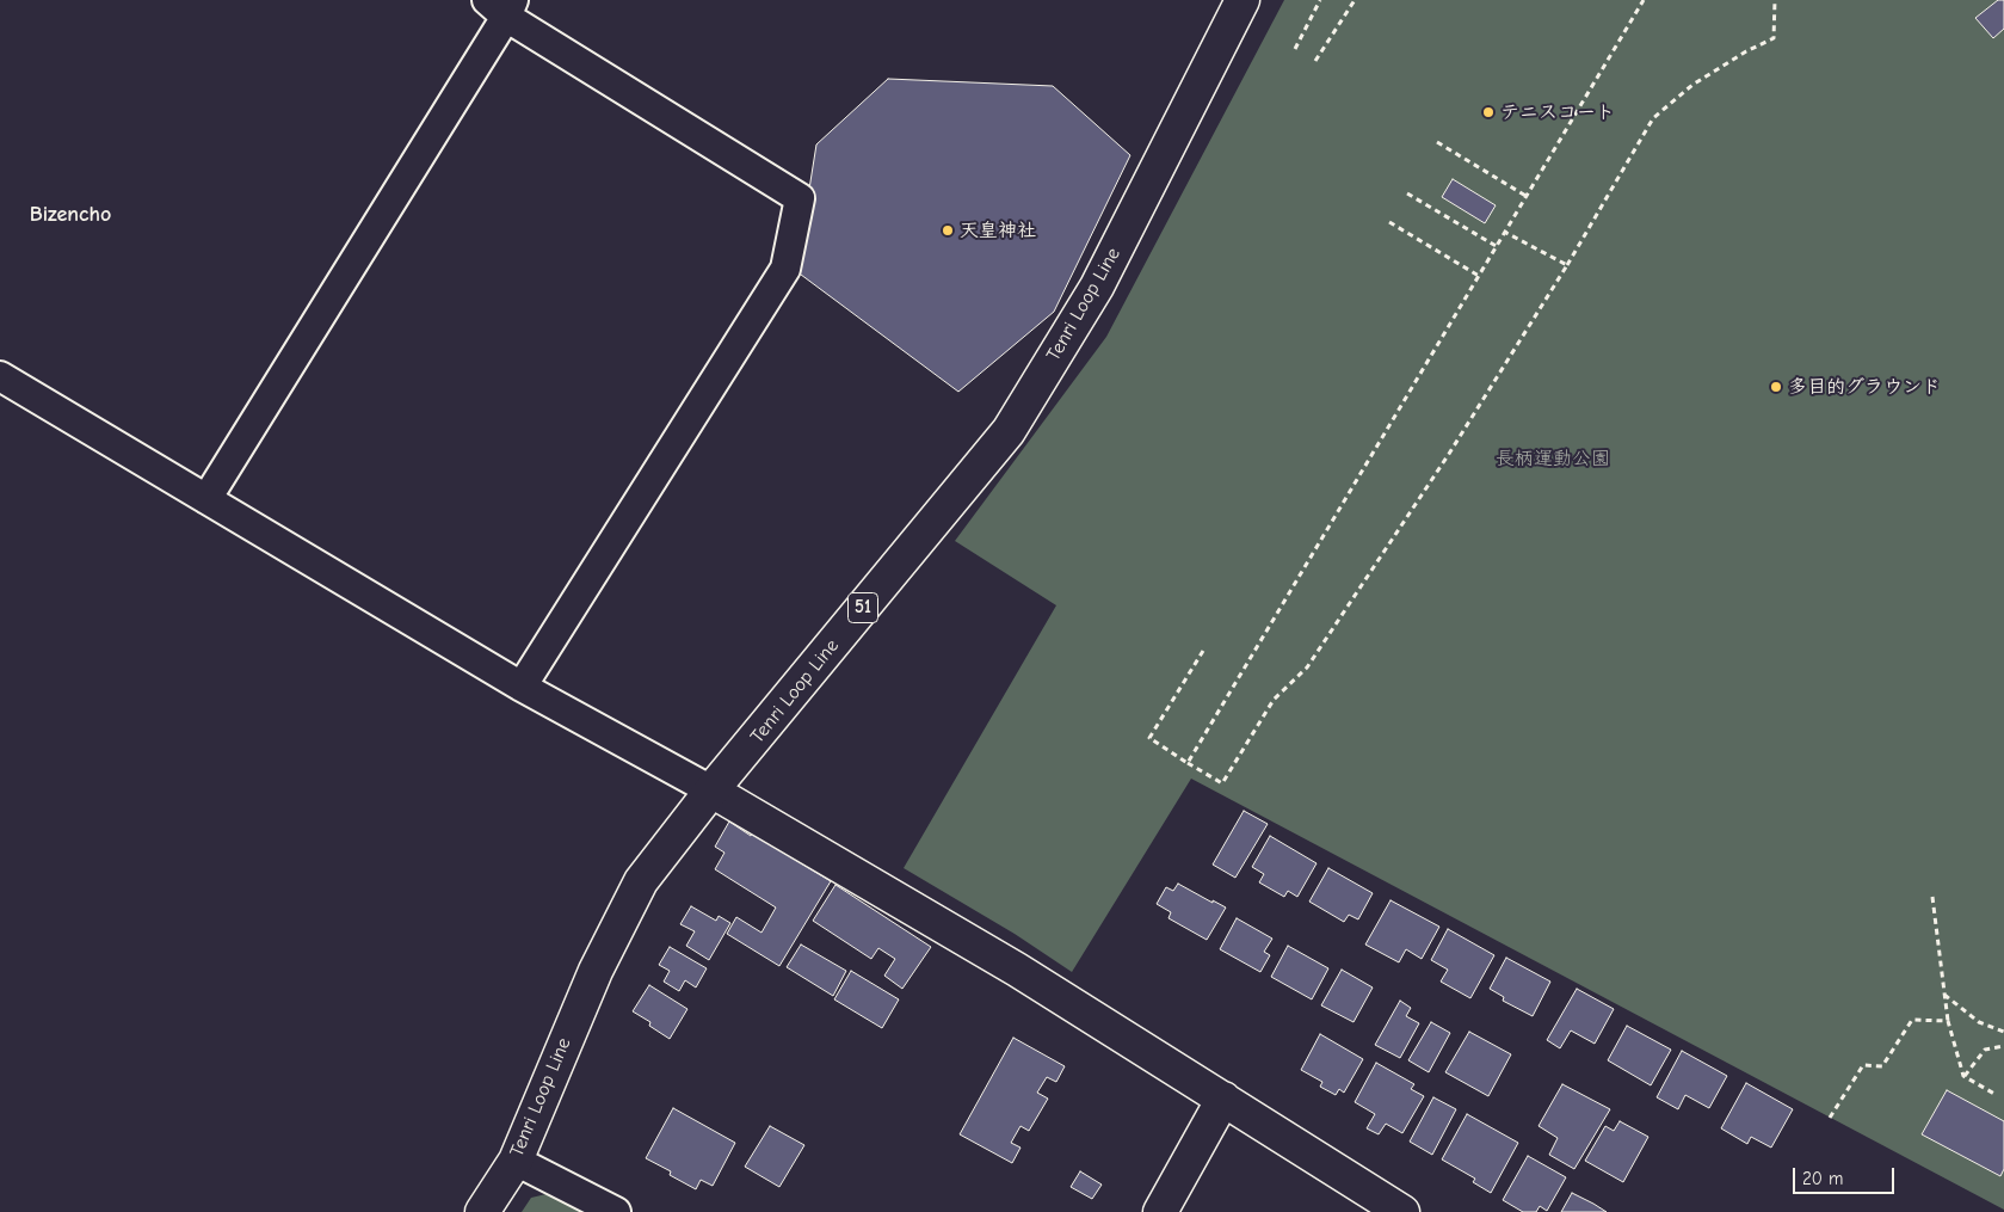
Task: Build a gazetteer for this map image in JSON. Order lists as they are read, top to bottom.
{
  "streets": {
    "main road": ["Tenri Loop Line", "51"]
  },
  "districts": ["Bizencho"],
  "parks": ["長柄運動公園"],
  "places": ["テニスコート", "天皇神社", "多目的グラウンド"],
  "scale_bar": "20 m"
}
